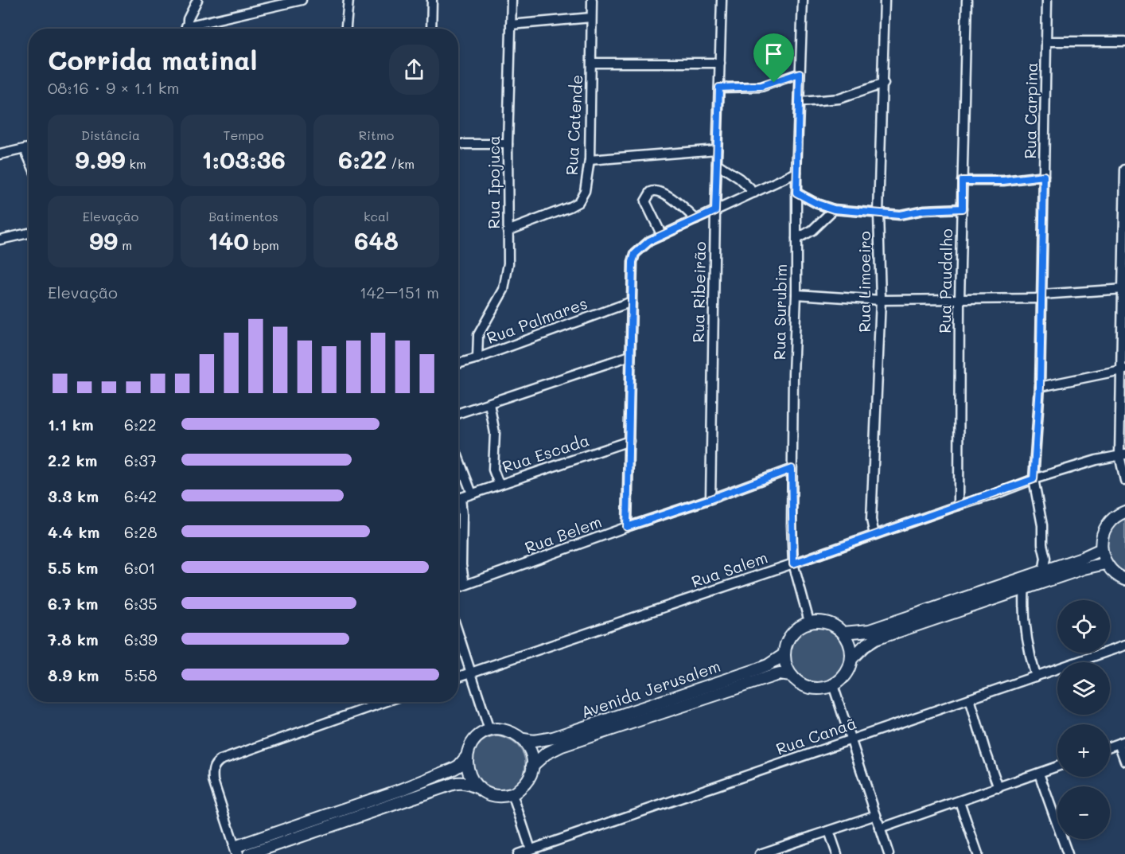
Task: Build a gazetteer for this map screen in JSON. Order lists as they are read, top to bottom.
{
  "streets": {
    "street": [
      "Rua Carpina",
      "Rua Catende",
      "Rua Ipojuca",
      "Rua Paudalho",
      "Rua Limoeiro",
      "Rua Ribeirão",
      "Rua Surubim",
      "Rua Palmares",
      "Rua Escada",
      "Rua Belem",
      "Rua Salem",
      "Avenida Jerusalem",
      "Rua Canaã"
    ]
  },
  "crossings": [
    ["Rua Carpina", "Rua Salem"],
    ["Rua Catende", "Rua Ipojuca"],
    ["Rua Ipojuca", "Rua Palmares"],
    ["Rua Paudalho", "Rua Salem"],
    ["Rua Limoeiro", "Rua Salem"],
    ["Rua Ribeirão", "Rua Belem"],
    ["Rua Surubim", "Rua Belem"],
    ["Rua Surubim", "Rua Salem"],
    ["Rua Surubim", "Avenida Jerusalem"]
  ],
  "page": {
    "heading": ["Corrida matinal", "08:16 · 9 × 1.1 km"],
    "stats": [
      ["Distância", "9.99 km"],
      ["Tempo", "1:03:36"],
      ["Ritmo", "6:22 /km"],
      ["Elevação", "99 m"],
      ["Batimentos", "140 bpm"],
      ["kcal", "648"]
    ],
    "chart": ["Elevação", "142–151 m"],
    "list": [
      {
        "name": "1.1 km",
        "note": "6:22"
      },
      {
        "name": "2.2 km",
        "note": "6:37"
      },
      {
        "name": "3.3 km",
        "note": "6:42"
      },
      {
        "name": "4.4 km",
        "note": "6:28"
      },
      {
        "name": "5.5 km",
        "note": "6:01"
      },
      {
        "name": "6.7 km",
        "note": "6:35"
      },
      {
        "name": "7.8 km",
        "note": "6:39"
      },
      {
        "name": "8.9 km",
        "note": "5:58"
      }
    ],
    "map_buttons": ["+", "−"]
  }
}
